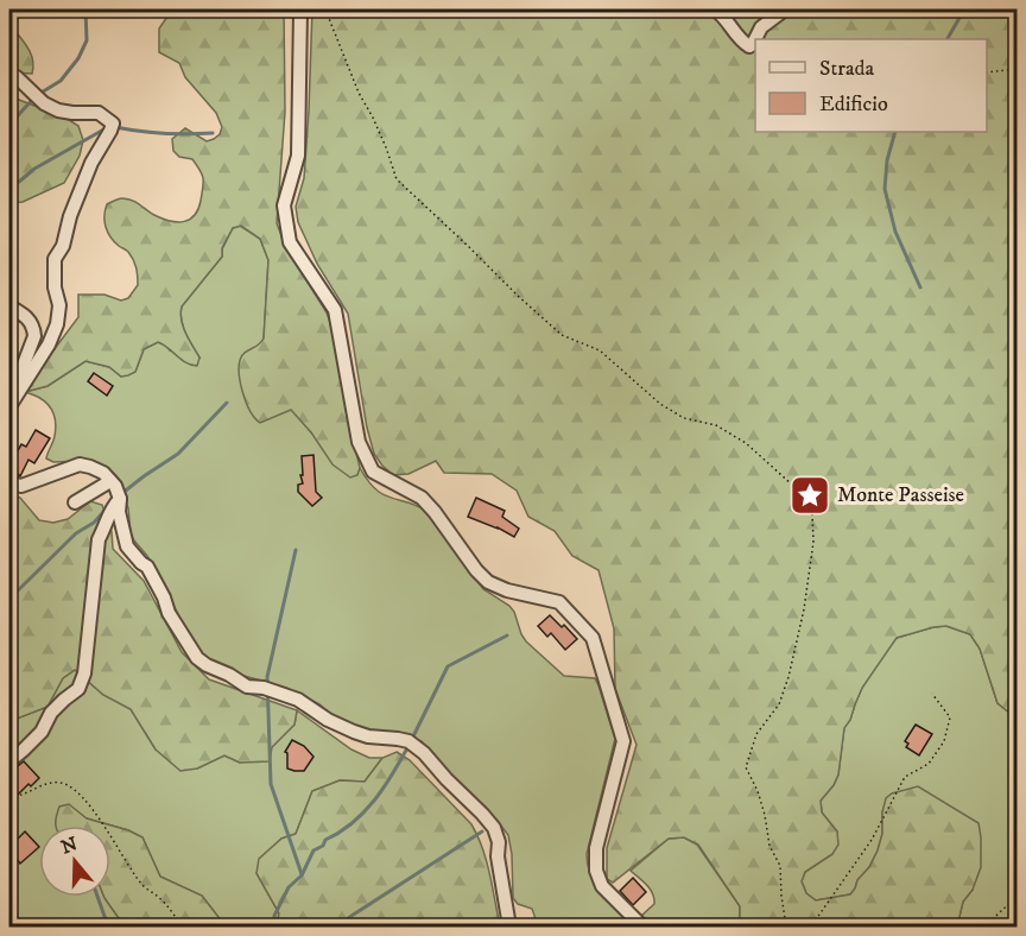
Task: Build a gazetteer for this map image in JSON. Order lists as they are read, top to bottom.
{
  "places": {
    "place": ["Monte Passeise"]
  },
  "legend": ["Strada", "Edificio"],
  "north": "top"
}
